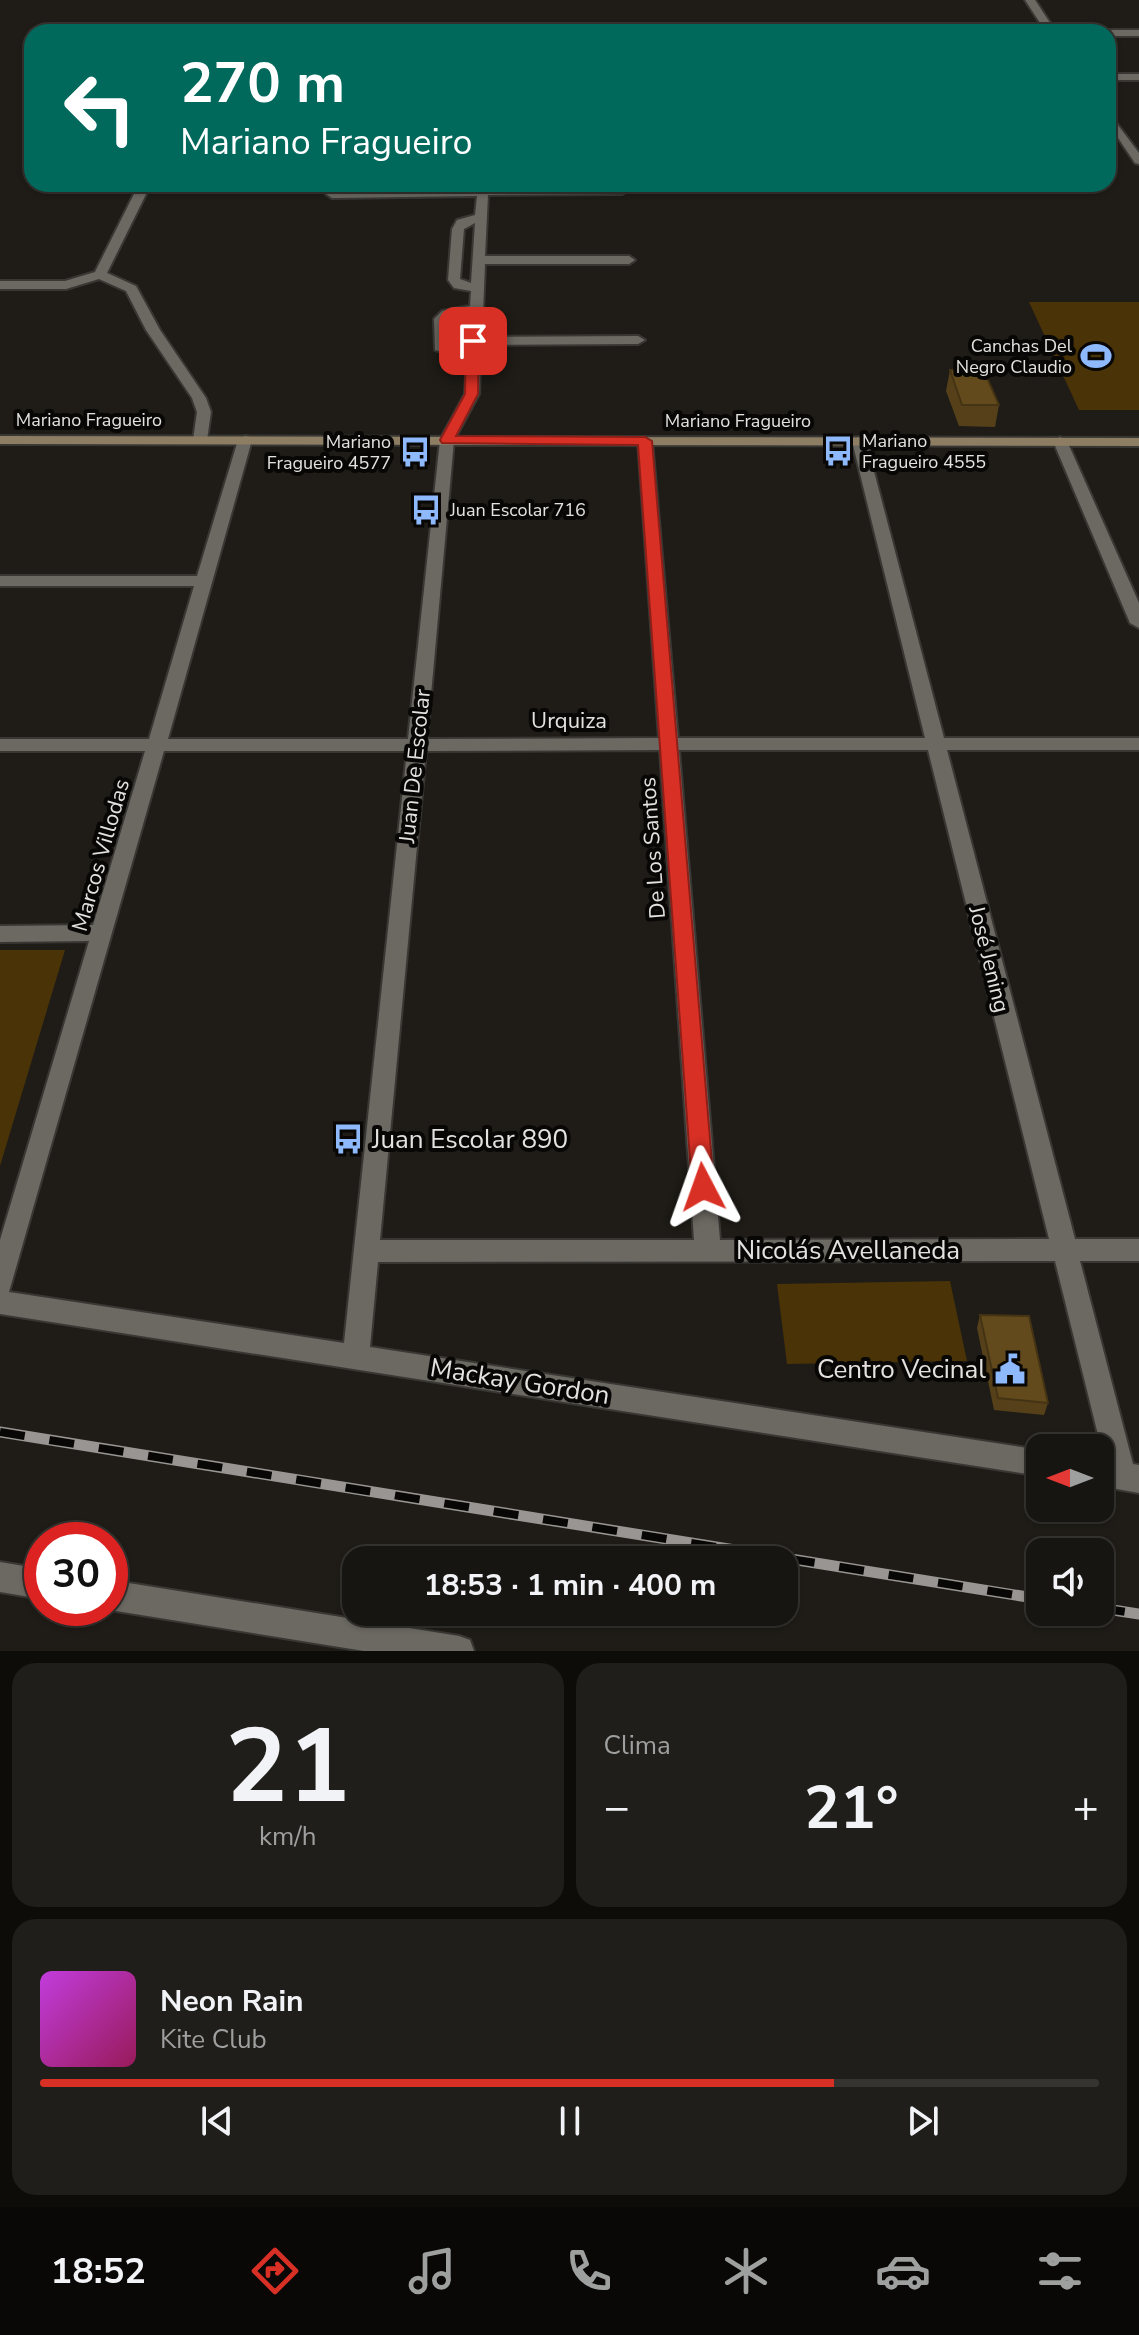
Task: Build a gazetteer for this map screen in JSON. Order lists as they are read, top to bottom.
{
  "streets": {
    "main road": ["Mariano Fragueiro"],
    "street": [
      "Urquiza",
      "Juan De Escolar",
      "De Los Santos",
      "Marcos Villodas",
      "José Jening",
      "Nicolás Avellaneda",
      "Mackay Gordon"
    ]
  },
  "crossings": [
    ["Mariano Fragueiro", "Juan De Escolar"],
    ["Mariano Fragueiro", "De Los Santos"],
    ["Mariano Fragueiro", "Marcos Villodas"],
    ["Mariano Fragueiro", "José Jening"],
    ["Urquiza", "Juan De Escolar"],
    ["Urquiza", "De Los Santos"],
    ["Urquiza", "Marcos Villodas"],
    ["Urquiza", "José Jening"],
    ["Juan De Escolar", "Nicolás Avellaneda"],
    ["Juan De Escolar", "Mackay Gordon"],
    ["De Los Santos", "Nicolás Avellaneda"],
    ["José Jening", "Nicolás Avellaneda"]
  ],
  "places": {
    "sports": ["Canchas Del Negro Claudio"],
    "bus stop": [
      "Mariano Fragueiro 4555",
      "Mariano Fragueiro 4577",
      "Juan Escolar 716",
      "Juan Escolar 890"
    ],
    "public building": ["Centro Vecinal"]
  },
  "north": "left",
  "page": {
    "turn": ["270 m", "Mariano Fragueiro"],
    "limit": "30",
    "trip": "18:53 · 1 min · 400 m",
    "tile": [
      ["21", "km/h"],
      "Clima"
    ],
    "heat": ["−", "21°", "+"],
    "song": ["Neon Rain", "Kite Club"],
    "tabs": "18:52"
  }
}
